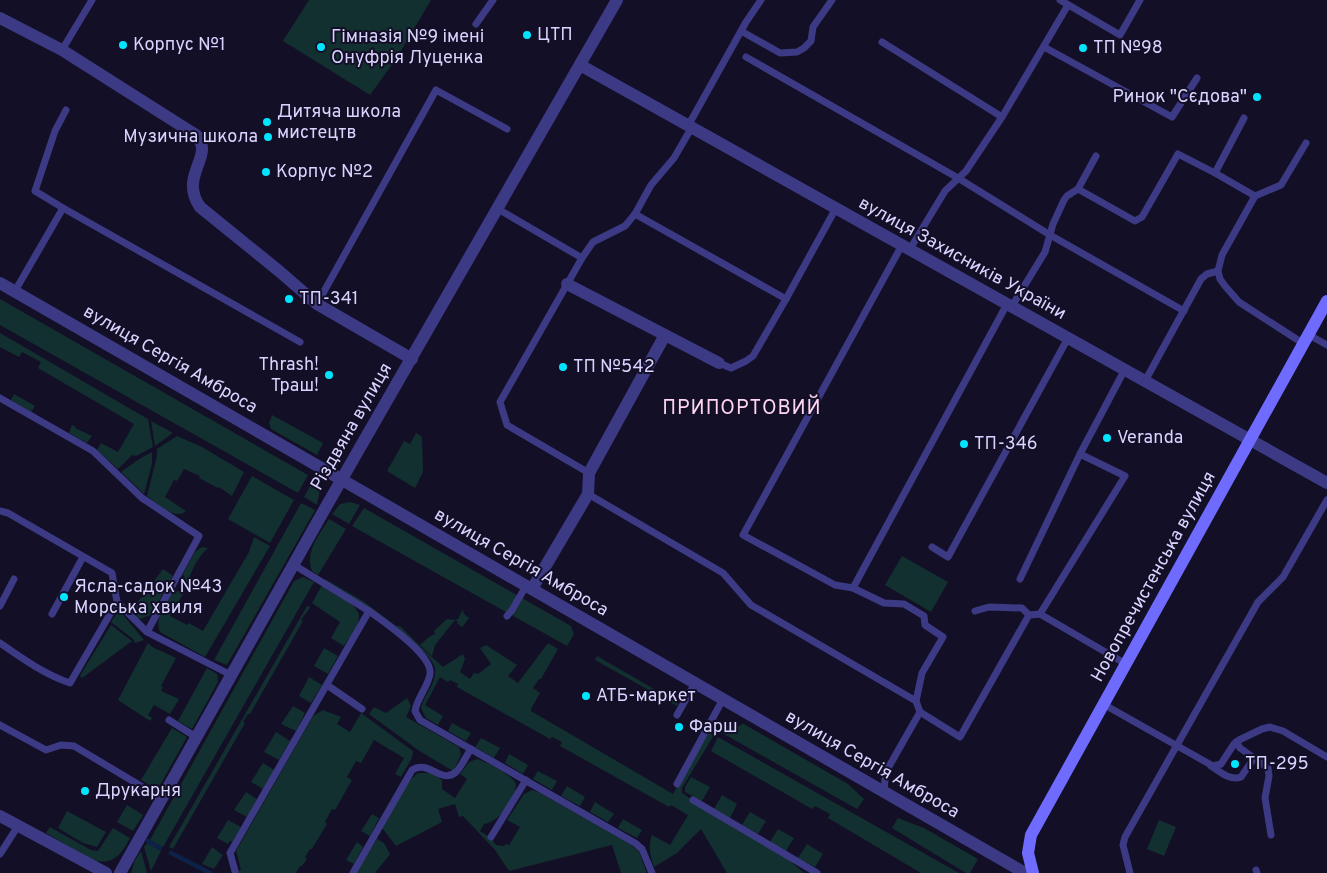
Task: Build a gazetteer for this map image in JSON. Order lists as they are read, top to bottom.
{
  "streets": {
    "street": [
      "вулиця Захисників України",
      "вулиця Сергія Амброса",
      "Різдвяна вулиця",
      "Новопречистенська вулиця"
    ]
  },
  "crossings": [
    ["вулиця Захисників України", "Різдвяна вулиця"],
    ["вулиця Захисників України", "Новопречистенська вулиця"],
    ["вулиця Сергія Амброса", "Різдвяна вулиця"]
  ],
  "districts": ["ПРИПОРТОВИЙ"],
  "places": [
    "ЦТП",
    "Корпус №1",
    "Гімназія №9 імені Онуфрія Луценка",
    "ТП №98",
    "Ринок \"Сєдова\"",
    "Дитяча школа мистецтв",
    "Музична школа",
    "Корпус №2",
    "ТП-341",
    "ТП №542",
    "Thrash! Траш!",
    "Veranda",
    "ТП-346",
    "Ясла-садок №43 Морська хвиля",
    "АТБ-маркет",
    "Фарш",
    "ТП-295",
    "Друкарня"
  ]
}
